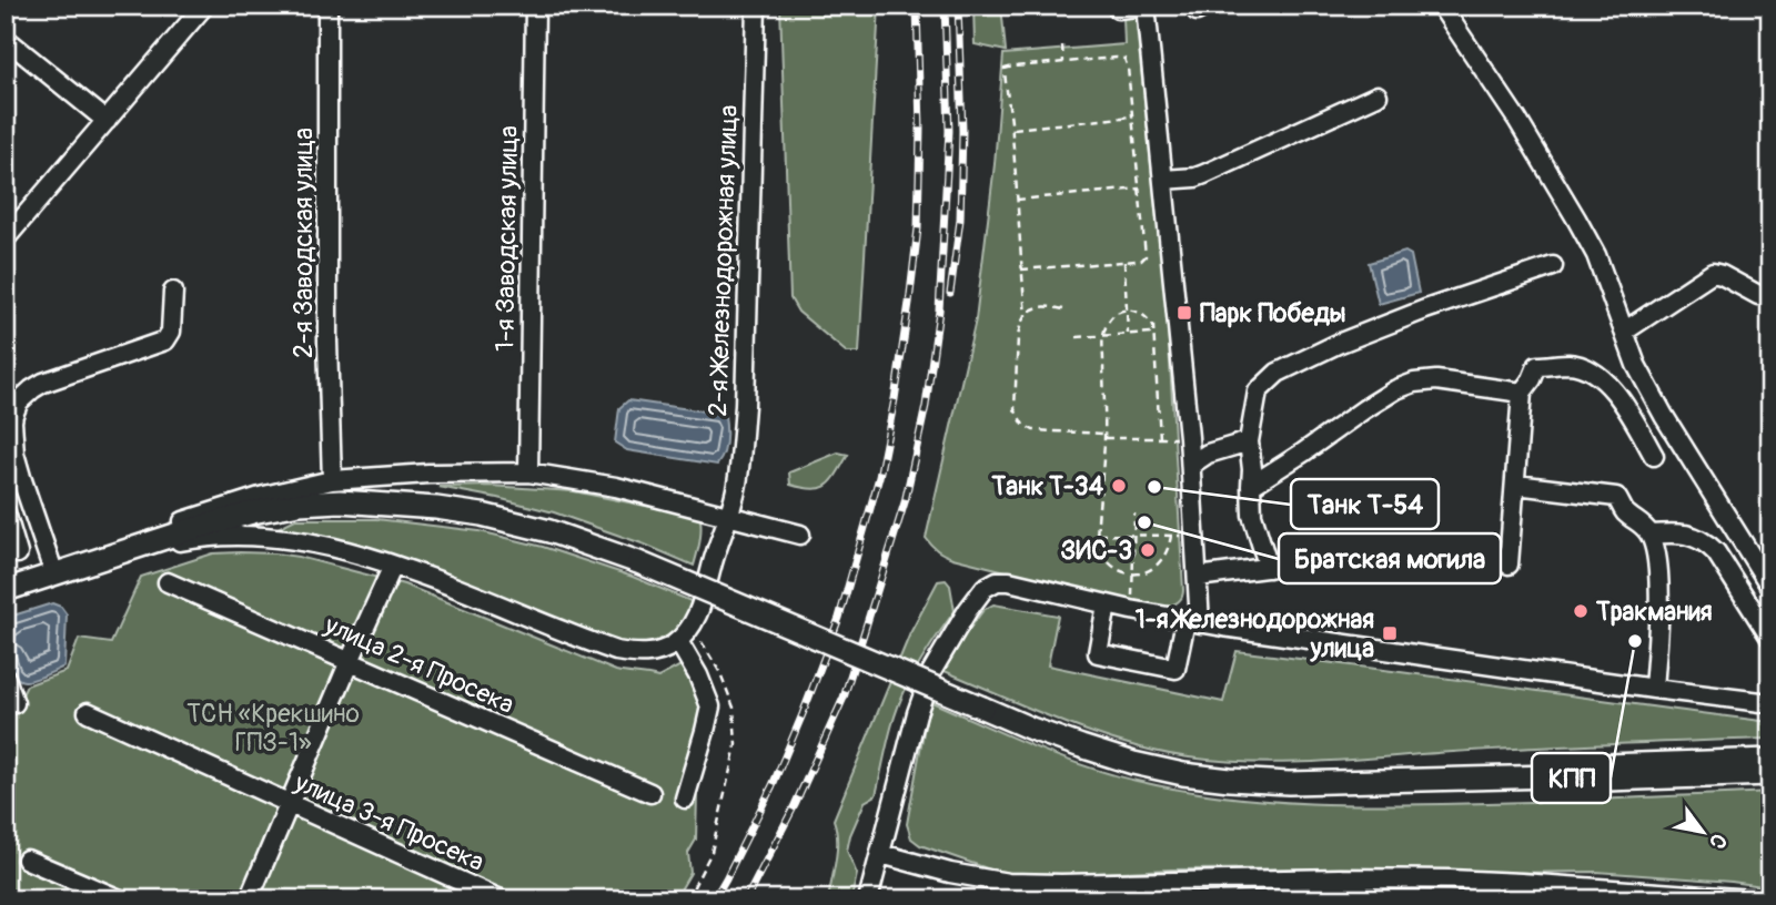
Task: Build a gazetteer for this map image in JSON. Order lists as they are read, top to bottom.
{
  "streets": {
    "street": [
      "1-я Заводская улица",
      "2-я Заводская улица",
      "2-я Железнодорожная улица",
      "улица 2-я Просека",
      "улица 3-я Просека"
    ]
  },
  "parks": ["ТСН «Крекшино ГПЗ-1»"],
  "places": {
    "transit": ["Парк Победы", "1-я Железнодорожная улица"],
    "other": [
      "Танк Т-34",
      "Танк Т-54",
      "Братская могила",
      "ЗИС-3",
      "Тракмания",
      "КПП"
    ]
  },
  "north": "bottom right"
}
